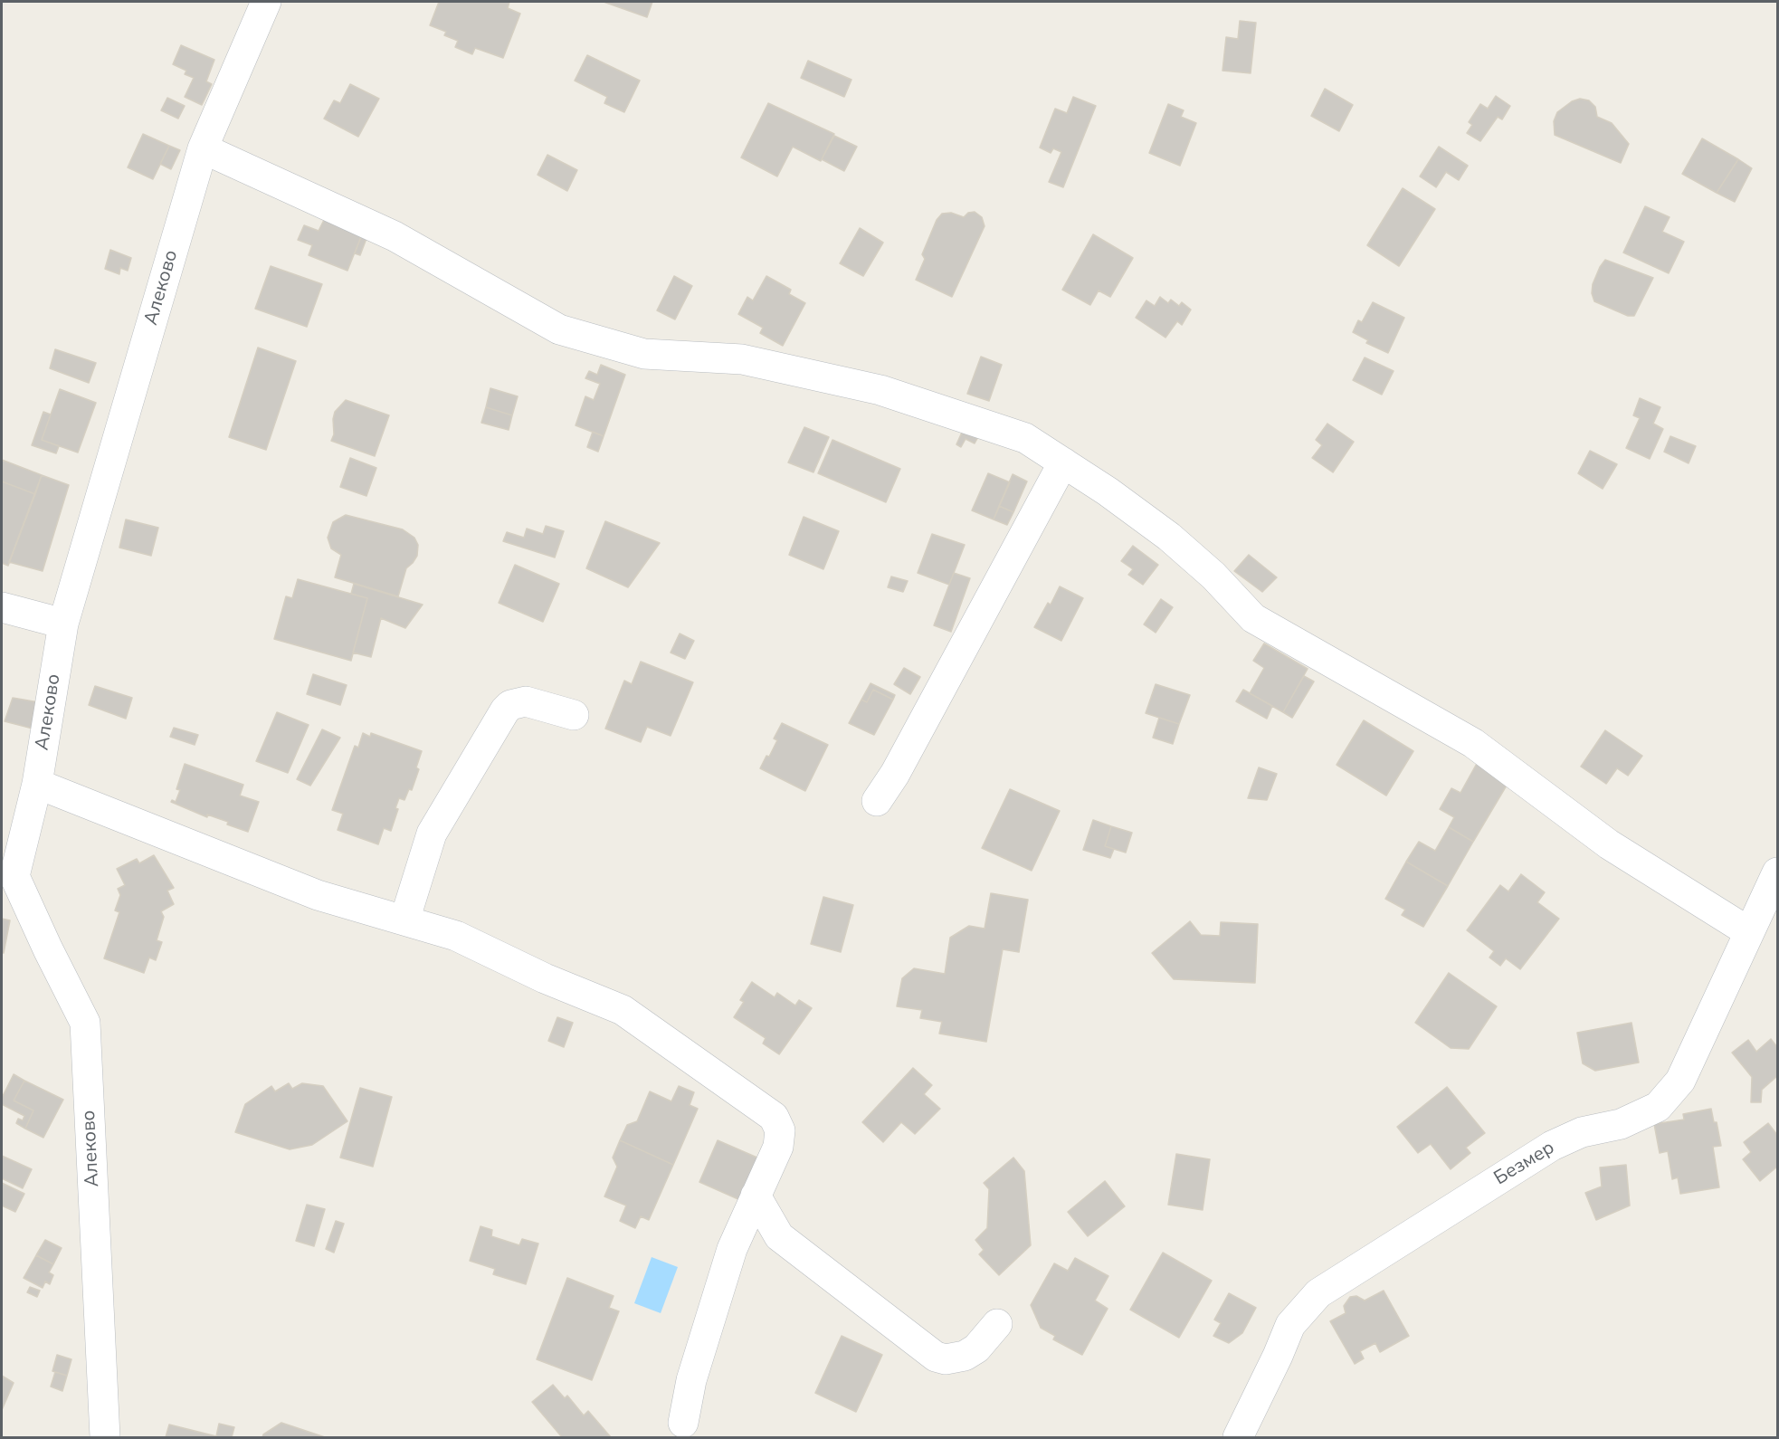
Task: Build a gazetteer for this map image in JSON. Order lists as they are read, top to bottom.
{
  "streets": {
    "street": ["Алеково", "Безмер"]
  }
}
